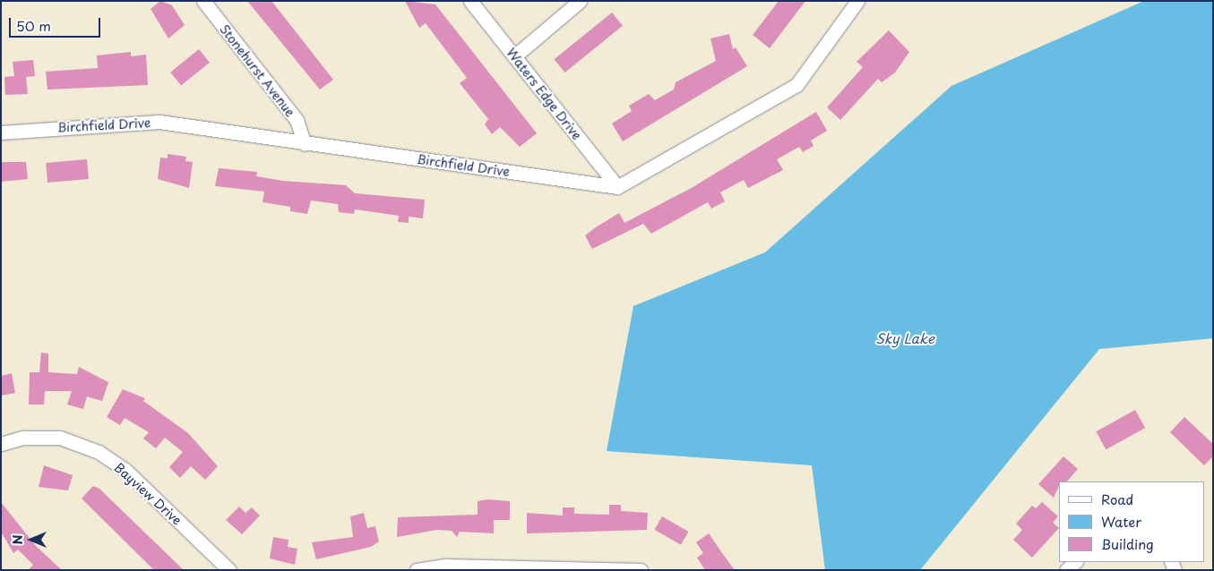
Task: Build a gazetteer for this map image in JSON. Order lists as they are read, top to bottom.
{
  "streets": {
    "street": [
      "Stonehurst Avenue",
      "Waters Edge Drive",
      "Birchfield Drive",
      "Bayview Drive"
    ]
  },
  "crossings": [
    ["Stonehurst Avenue", "Birchfield Drive"],
    ["Waters Edge Drive", "Birchfield Drive"]
  ],
  "water": ["Sky Lake"],
  "legend": ["Road", "Water", "Building"],
  "scale_bar": "50 m",
  "north": "left"
}
